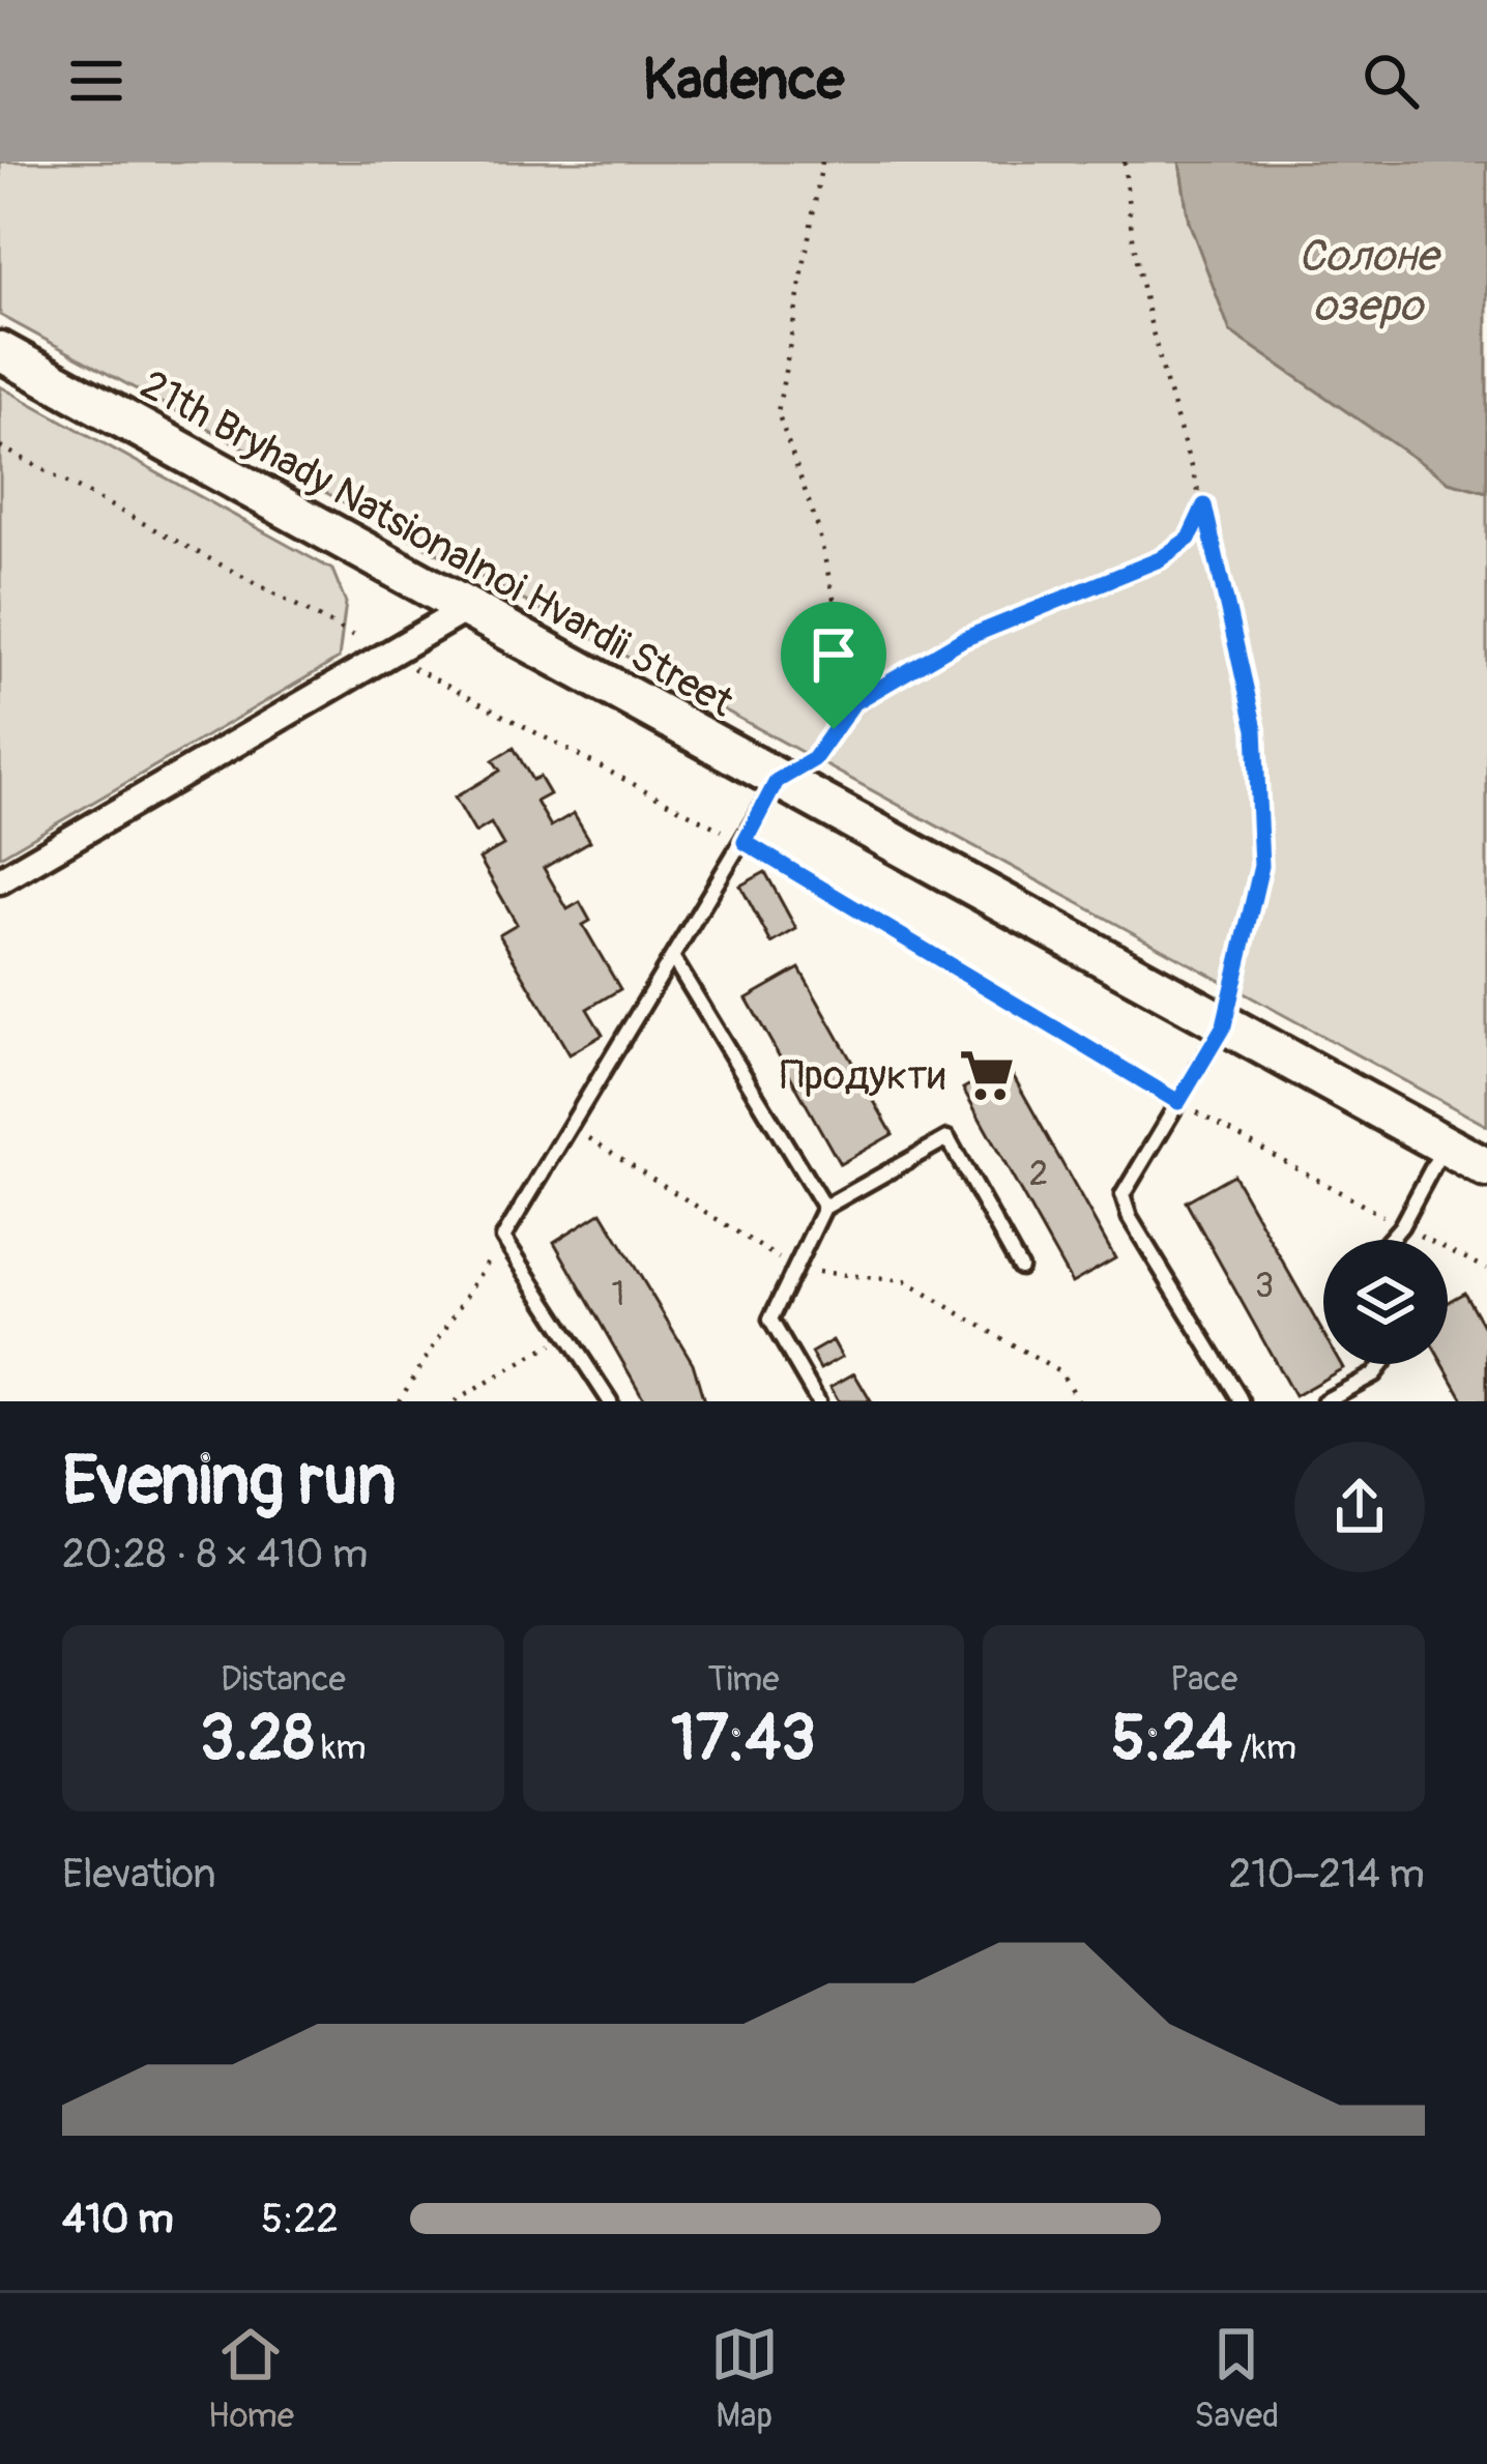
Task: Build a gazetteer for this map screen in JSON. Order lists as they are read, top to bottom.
{
  "streets": {
    "street": ["21th Bryhady Natsionalnoi Hvardii Street"]
  },
  "water": ["Солоне озеро"],
  "places": {
    "supermarket": ["Продукти"]
  },
  "house_numbers": ["2", "3", "1"],
  "page": {
    "header": "Kadence",
    "heading": ["Evening run", "20:28 · 8 × 410 m"],
    "stats": [
      ["Distance", "3.28 km"],
      ["Time", "17:43"],
      ["Pace", "5:24 /km"]
    ],
    "chart": ["Elevation", "210–214 m"],
    "list": [
      {
        "name": "410 m",
        "note": "5:22"
      }
    ],
    "tabs": ["Home", "Map", "Saved"]
  }
}
